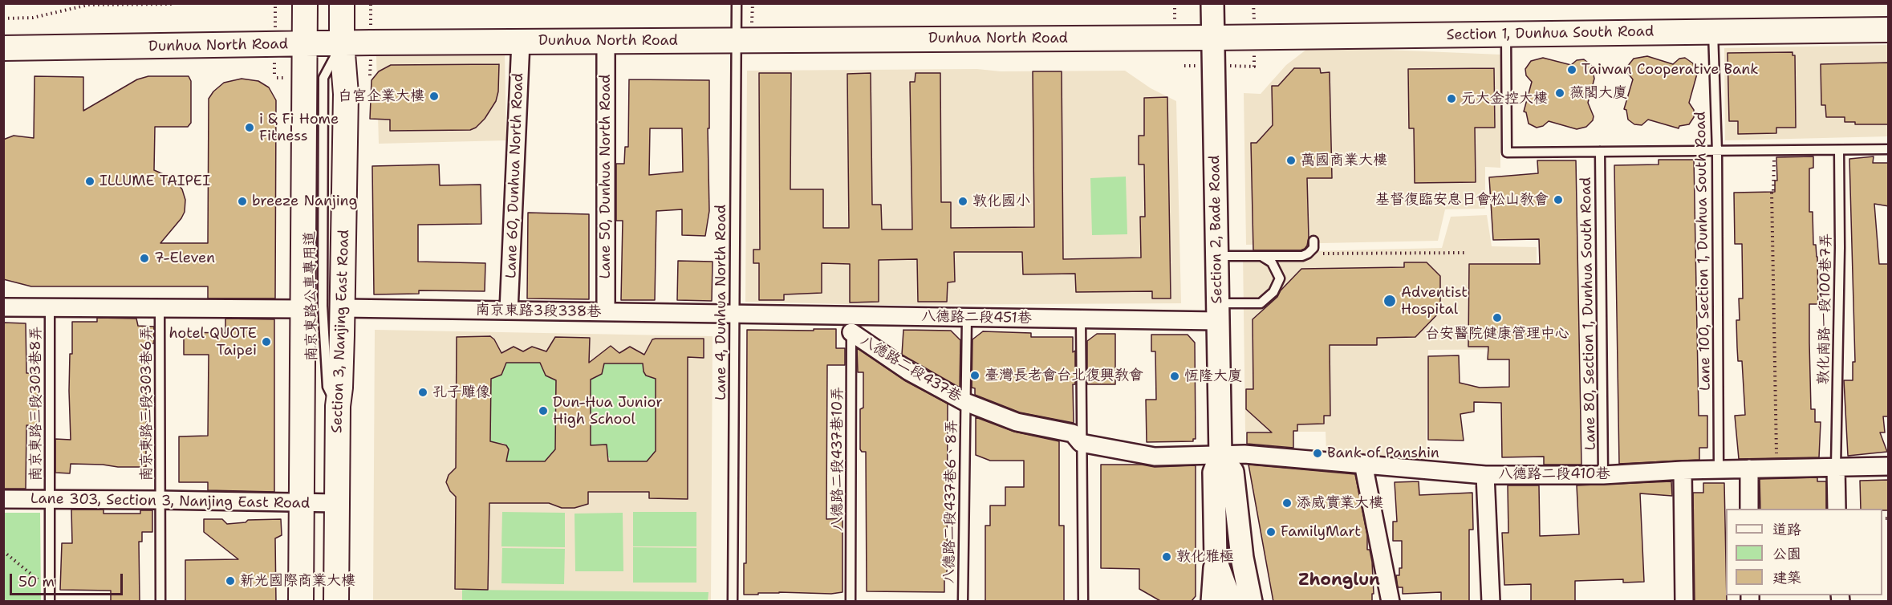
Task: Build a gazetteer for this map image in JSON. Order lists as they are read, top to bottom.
{
  "streets": {
    "main road": ["Section 1, Dunhua South Road", "Dunhua North Road", "Section 3, Nanjing East Road"],
    "street": [
      "Lane 60, Dunhua North Road",
      "Lane 50, Dunhua North Road",
      "Section 2, Bade Road",
      "南京東路3段338巷",
      "八德路二段451巷",
      "八德路二段437巷",
      "八德路二段410巷",
      "Lane 303, Section 3, Nanjing East Road"
    ],
    "lane": [
      "Lane 100, Section 1, Dunhua South Road",
      "南京東路公車專用道",
      "Lane 4, Dunhua North Road",
      "敦化南路一段100巷7弄",
      "Lane 80, Section 1, Dunhua South Road",
      "南京東路三段303巷8弄",
      "南京東路三段303巷6弄",
      "八德路二段437巷10弄",
      "八德路二段437巷6、8弄"
    ]
  },
  "crossings": [
    ["Section 1, Dunhua South Road", "Dunhua North Road"],
    ["Section 1, Dunhua South Road", "Section 2, Bade Road"],
    ["Section 1, Dunhua South Road", "Lane 100, Section 1, Dunhua South Road"],
    ["Dunhua North Road", "Lane 60, Dunhua North Road"],
    ["Dunhua North Road", "Lane 50, Dunhua North Road"],
    ["Dunhua North Road", "Section 2, Bade Road"],
    ["Dunhua North Road", "南京東路公車專用道"],
    ["Dunhua North Road", "Lane 4, Dunhua North Road"],
    ["Dunhua North Road", "Section 3, Nanjing East Road"],
    ["Lane 60, Dunhua North Road", "南京東路3段338巷"],
    ["Lane 50, Dunhua North Road", "南京東路3段338巷"],
    ["Section 2, Bade Road", "八德路二段451巷"],
    ["Section 2, Bade Road", "八德路二段437巷"],
    ["Section 2, Bade Road", "八德路二段410巷"],
    ["Lane 100, Section 1, Dunhua South Road", "八德路二段410巷"],
    ["南京東路公車專用道", "Section 3, Nanjing East Road"],
    ["Lane 4, Dunhua North Road", "南京東路3段338巷"],
    ["Lane 4, Dunhua North Road", "八德路二段451巷"],
    ["敦化南路一段100巷7弄", "八德路二段410巷"],
    ["南京東路3段338巷", "八德路二段451巷"],
    ["南京東路3段338巷", "Section 3, Nanjing East Road"],
    ["Lane 80, Section 1, Dunhua South Road", "八德路二段410巷"],
    ["八德路二段451巷", "八德路二段437巷"],
    ["八德路二段451巷", "八德路二段437巷10弄"],
    ["八德路二段451巷", "八德路二段437巷6、8弄"],
    ["Section 3, Nanjing East Road", "Lane 303, Section 3, Nanjing East Road"],
    ["八德路二段437巷", "八德路二段437巷10弄"],
    ["八德路二段437巷", "八德路二段410巷"],
    ["八德路二段437巷", "八德路二段437巷6、8弄"],
    ["南京東路三段303巷8弄", "Lane 303, Section 3, Nanjing East Road"],
    ["南京東路三段303巷6弄", "Lane 303, Section 3, Nanjing East Road"]
  ],
  "districts": ["Zhonglun"],
  "places": [
    "Taiwan Cooperative Bank",
    "薇閣大廈",
    "白宮企業大樓",
    "元大金控大樓",
    "i & Fi Home Fitness",
    "萬國商業大樓",
    "ILLUME TAIPEI",
    "基督復臨安息日會松山教會",
    "breeze Nanjing",
    "敦化國小",
    "7-Eleven",
    "Adventist Hospital",
    "台安醫院健康管理中心",
    "hotel QUOTE Taipei",
    "臺灣長老會台北復興教會",
    "恆隆大廈",
    "孔子雕像",
    "Dun-Hua Junior High School",
    "Bank of Panshin",
    "添威實業大樓",
    "FamilyMart",
    "敦化雅極",
    "新光國際商業大樓"
  ],
  "legend": ["道路", "公園", "建築"],
  "scale_bar": "50 m"
}
